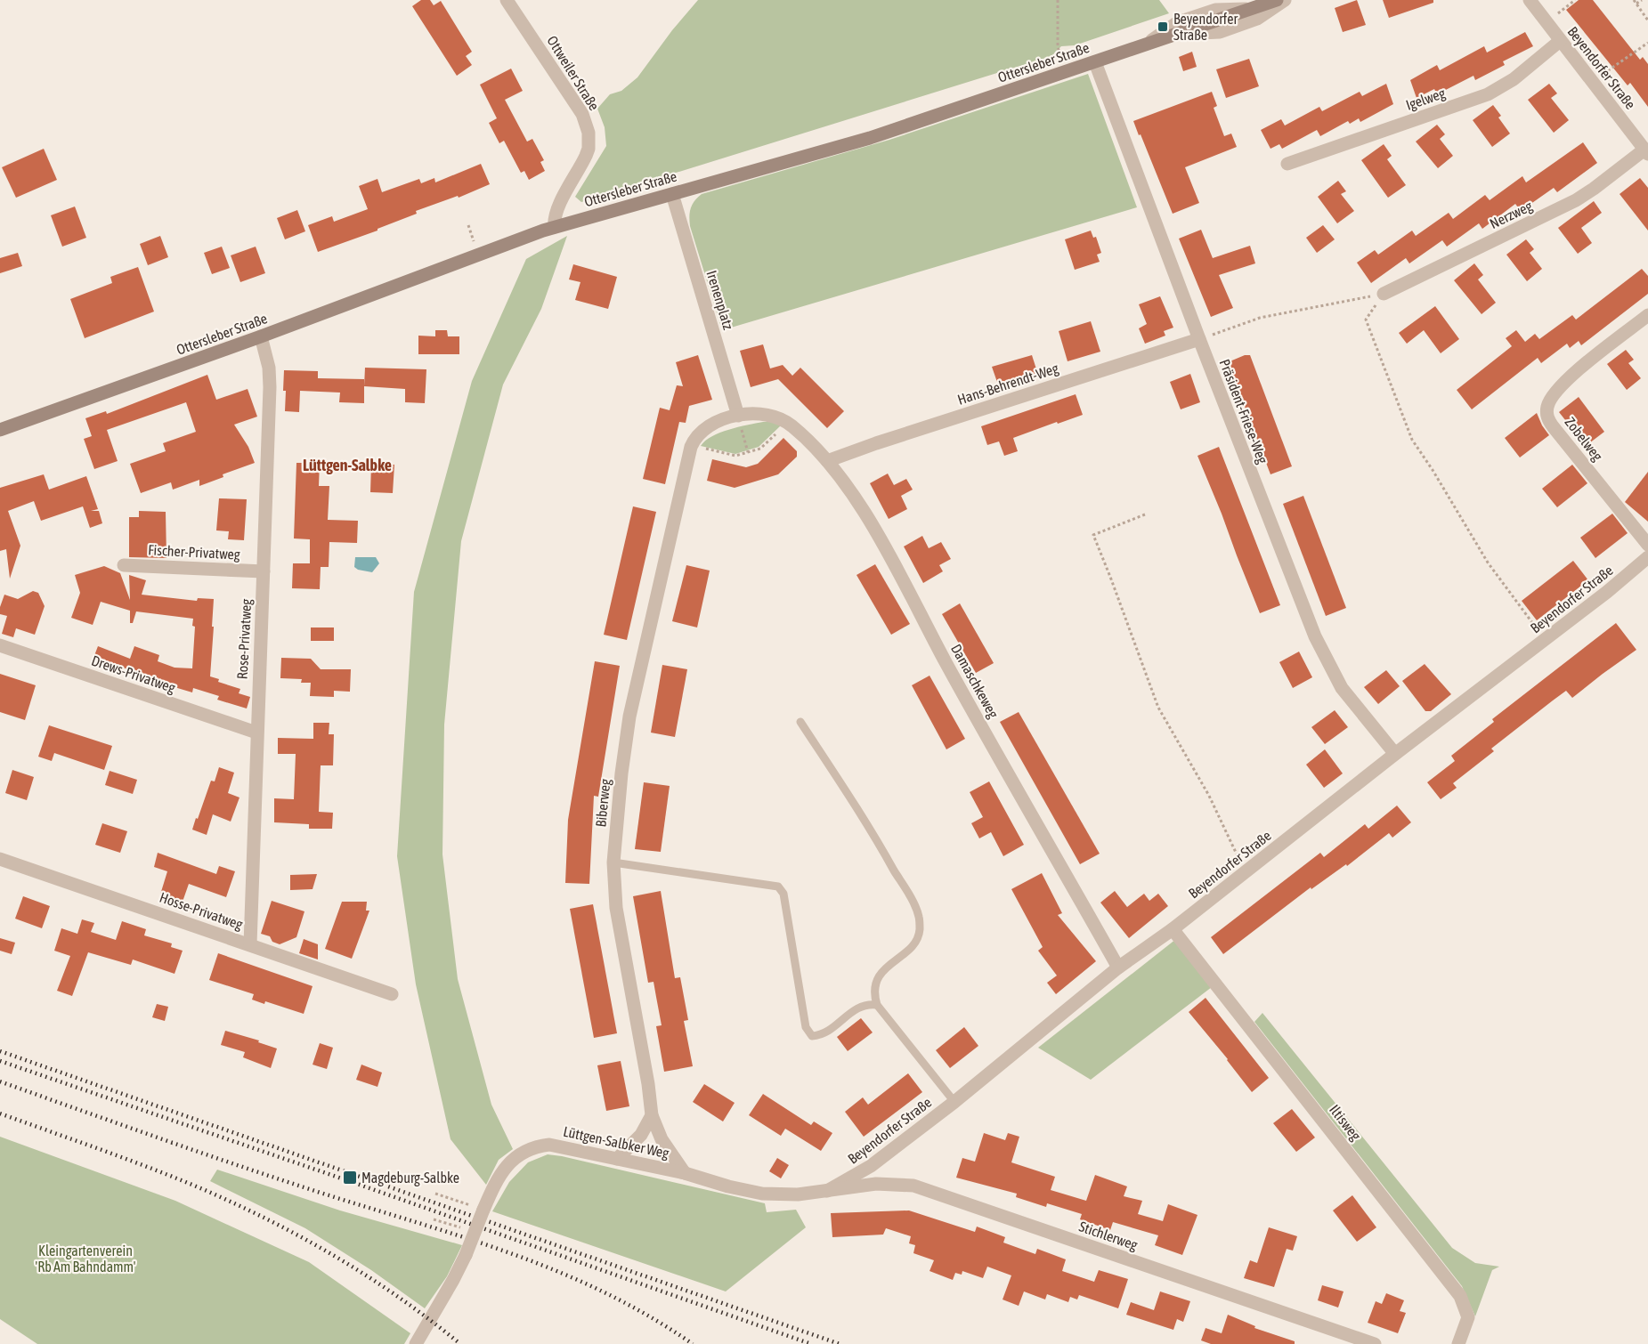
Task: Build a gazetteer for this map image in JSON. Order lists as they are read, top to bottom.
{
  "streets": {
    "main road": ["Ottersleber Straße"],
    "street": [
      "Beyendorfer Straße",
      "Ottweiler Straße",
      "Igelweg",
      "Nerzweg",
      "Irenenplatz",
      "Hans-Behrendt-Weg",
      "Präsident-Friese-Weg",
      "Zobelweg",
      "Fischer-Privatweg",
      "Rose-Privatweg",
      "Drews-Privatweg",
      "Damaschkeweg",
      "Biberweg",
      "Hosse-Privatweg",
      "Iltisweg",
      "Lüttgen-Salbker Weg",
      "Stichlerweg"
    ]
  },
  "crossings": [
    ["Ottersleber Straße", "Ottweiler Straße"],
    ["Ottersleber Straße", "Irenenplatz"],
    ["Ottersleber Straße", "Präsident-Friese-Weg"],
    ["Ottersleber Straße", "Rose-Privatweg"],
    ["Beyendorfer Straße", "Igelweg"],
    ["Beyendorfer Straße", "Nerzweg"],
    ["Beyendorfer Straße", "Präsident-Friese-Weg"],
    ["Beyendorfer Straße", "Damaschkeweg"],
    ["Beyendorfer Straße", "Iltisweg"],
    ["Beyendorfer Straße", "Lüttgen-Salbker Weg"],
    ["Beyendorfer Straße", "Stichlerweg"],
    ["Hans-Behrendt-Weg", "Präsident-Friese-Weg"],
    ["Hans-Behrendt-Weg", "Damaschkeweg"],
    ["Fischer-Privatweg", "Rose-Privatweg"],
    ["Rose-Privatweg", "Drews-Privatweg"],
    ["Rose-Privatweg", "Hosse-Privatweg"],
    ["Biberweg", "Lüttgen-Salbker Weg"],
    ["Lüttgen-Salbker Weg", "Stichlerweg"]
  ],
  "districts": ["Lüttgen-Salbke"],
  "parks": ["Kleingartenverein 'Rb Am Bahndamm'"],
  "places": {
    "transit": ["Beyendorfer Straße", "Magdeburg-Salbke"]
  }
}
